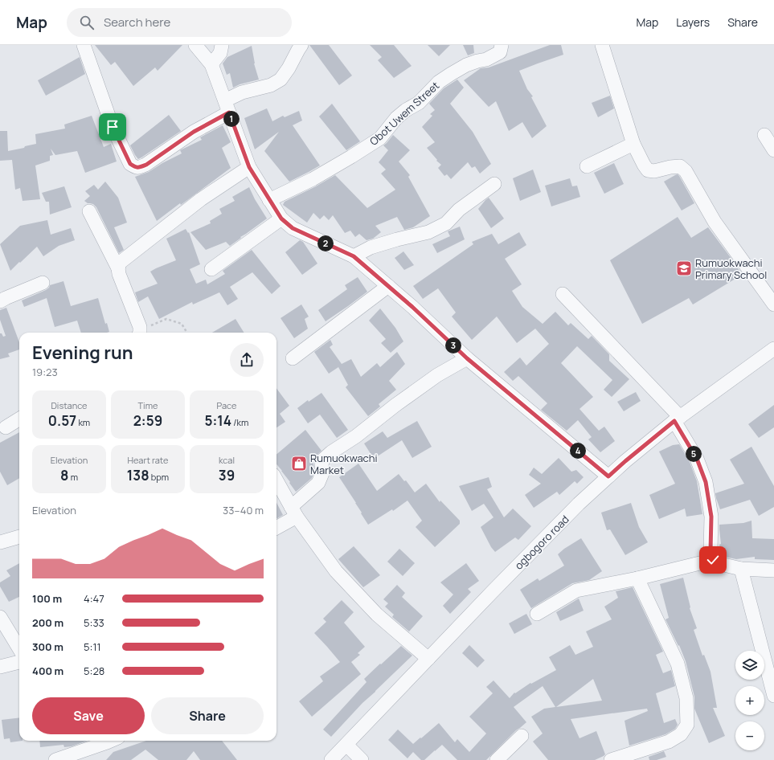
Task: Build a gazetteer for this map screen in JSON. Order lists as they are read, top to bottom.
{
  "streets": {
    "street": ["Obot Uwem Street", "ogbogoro road"]
  },
  "places": {
    "school or university": ["Rumuokwachi Primary School"],
    "shop": ["Rumuokwachi Market"]
  },
  "page": {
    "header": "Map",
    "search": "Search here",
    "nav": ["Map", "Layers", "Share"],
    "pins": [
      "1",
      "2",
      "3",
      "4",
      "5"
    ],
    "heading": ["Evening run", "19:23"],
    "stats": [
      ["Distance", "0.57 km"],
      ["Time", "2:59"],
      ["Pace", "5:14 /km"],
      ["Elevation", "8 m"],
      ["Heart rate", "138 bpm"],
      ["kcal", "39"]
    ],
    "chart": ["Elevation", "33–40 m"],
    "list": [
      {
        "name": "100 m",
        "note": "4:47"
      },
      {
        "name": "200 m",
        "note": "5:33"
      },
      {
        "name": "300 m",
        "note": "5:11"
      },
      {
        "name": "400 m",
        "note": "5:28"
      }
    ],
    "map_buttons": ["+", "−"],
    "buttons": ["Save", "Share"]
  }
}
